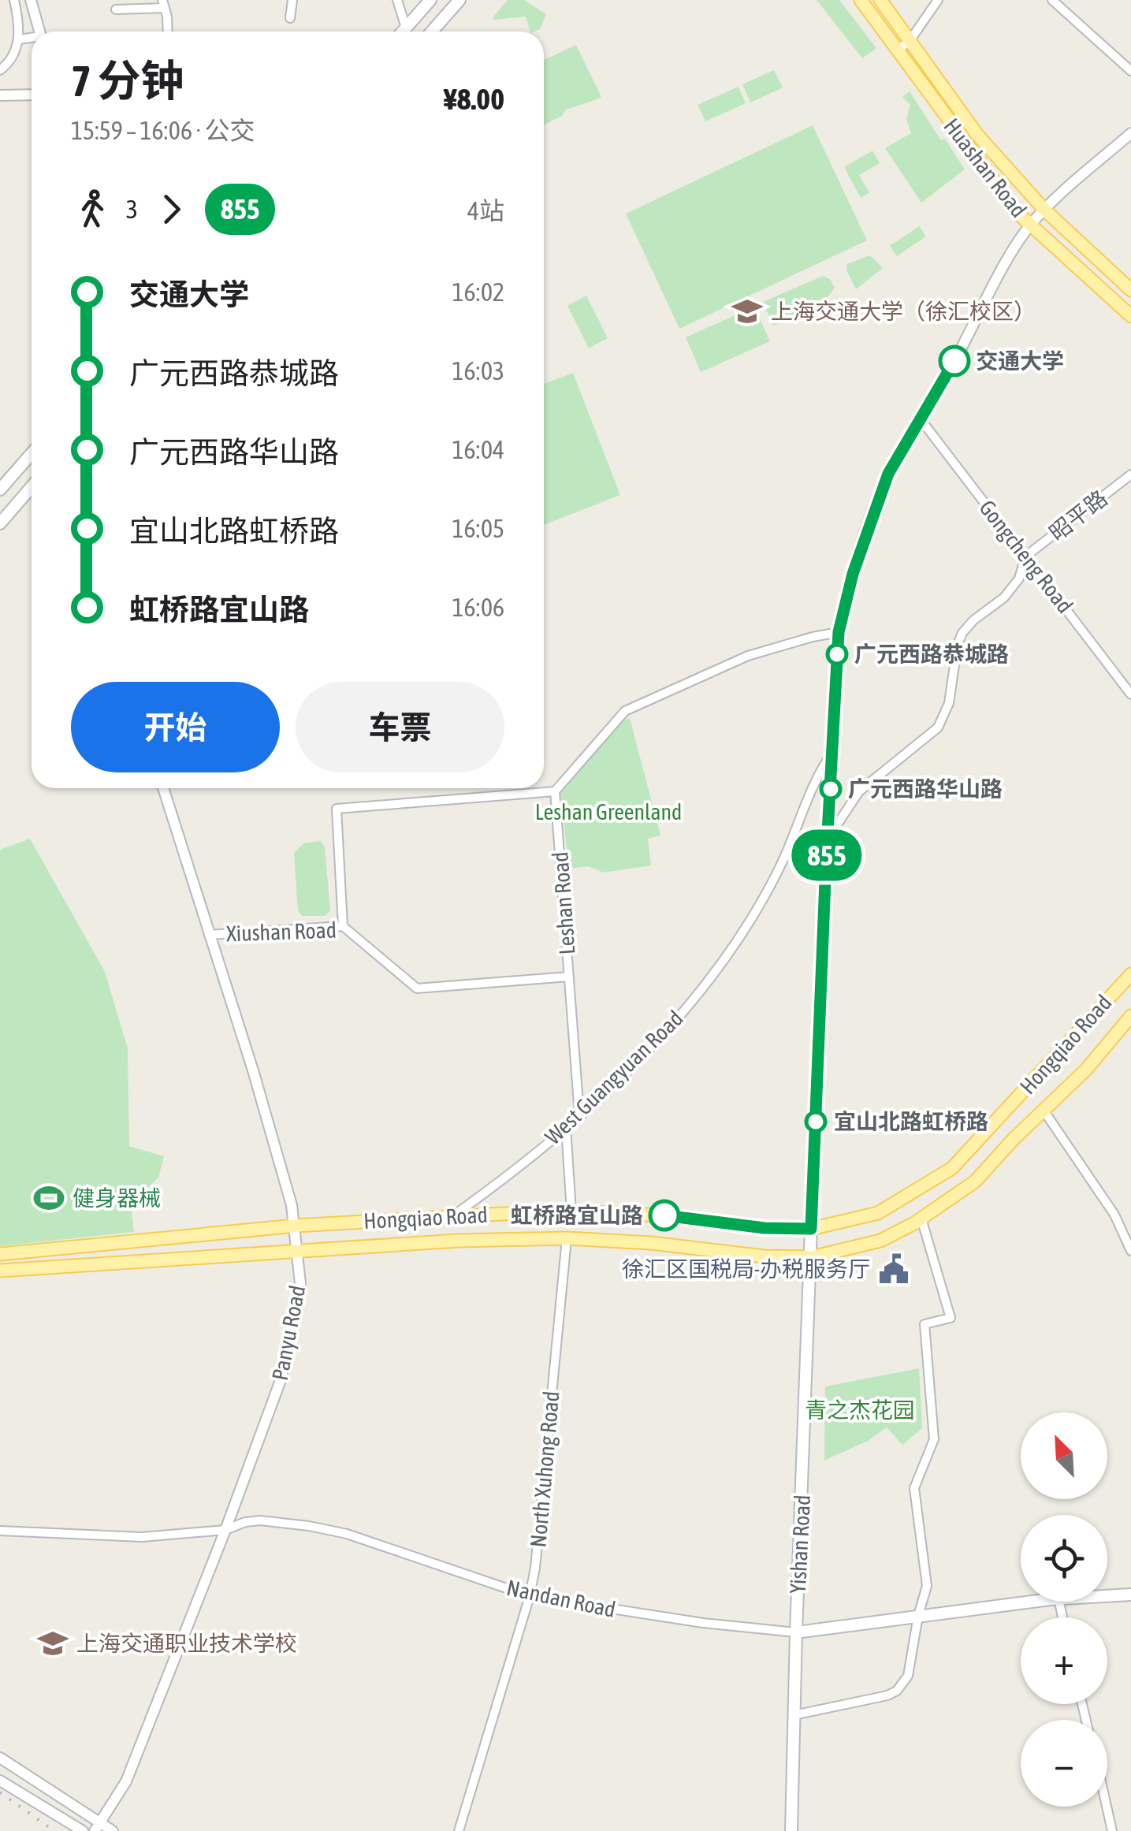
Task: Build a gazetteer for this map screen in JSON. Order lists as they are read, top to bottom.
{
  "streets": {
    "main road": [
      "Huashan Road",
      "Hongqiao Road",
      "Yishan Road",
      "Nandan Road"
    ],
    "street": [
      "昭平路",
      "Gongcheng Road",
      "Leshan Road",
      "Xiushan Road",
      "West Guangyuan Road",
      "Panyu Road",
      "North Xuhong Road"
    ]
  },
  "crossings": [
    ["昭平路", "Gongcheng Road"],
    ["Leshan Road", "Xiushan Road"],
    ["Leshan Road", "West Guangyuan Road"],
    ["Xiushan Road", "Panyu Road"],
    ["Hongqiao Road", "West Guangyuan Road"],
    ["Hongqiao Road", "Panyu Road"],
    ["Hongqiao Road", "North Xuhong Road"],
    ["Hongqiao Road", "Yishan Road"],
    ["Panyu Road", "Nandan Road"],
    ["North Xuhong Road", "Nandan Road"],
    ["Yishan Road", "Nandan Road"]
  ],
  "parks": ["Leshan Greenland", "青之杰花园"],
  "places": {
    "school or university": ["上海交通大学（徐汇校区）", "上海交通职业技术学校"],
    "other": [
      "交通大学",
      "广元西路恭城路",
      "广元西路华山路",
      "宜山北路虹桥路",
      "虹桥路宜山路"
    ],
    "sports": ["健身器械"],
    "public building": ["徐汇区国税局-办税服务厅"]
  },
  "lines": ["bus line 855"],
  "north": "top left",
  "page": {
    "on_map": "855",
    "heading": ["7 分钟", "15:59 – 16:06 · 公交", "¥8.00"],
    "legs": ["3", "855", "4站"],
    "list": [
      {
        "name": "交通大学",
        "value": "16:02"
      },
      {
        "name": "广元西路恭城路",
        "value": "16:03"
      },
      {
        "name": "广元西路华山路",
        "value": "16:04"
      },
      {
        "name": "宜山北路虹桥路",
        "value": "16:05"
      },
      {
        "name": "虹桥路宜山路",
        "value": "16:06"
      }
    ],
    "buttons": ["开始", "车票"],
    "map_buttons": ["+", "−"]
  }
}
